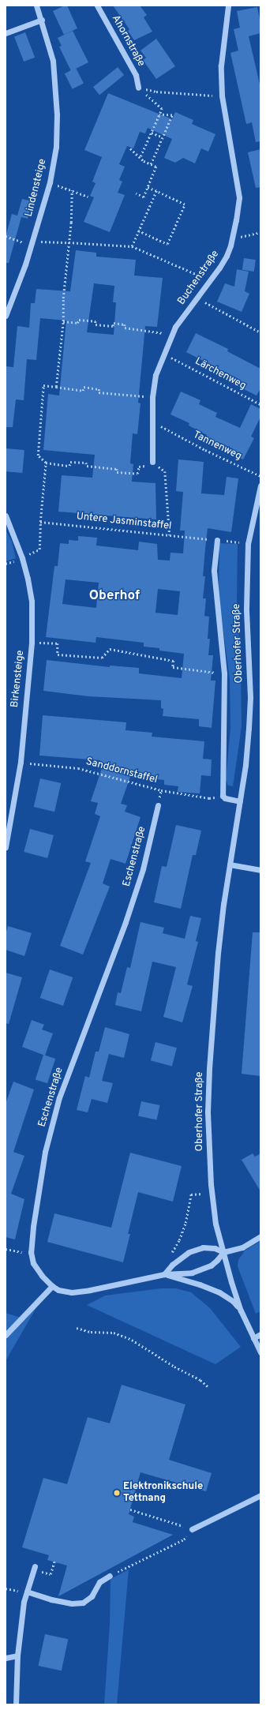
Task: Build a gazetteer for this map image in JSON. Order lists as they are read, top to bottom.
{
  "streets": {
    "street": [
      "Ahornstraße",
      "Lindensteige",
      "Buchenstraße",
      "Oberhofer Straße",
      "Birkensteige",
      "Eschenstraße"
    ],
    "path": [
      "Lärchenweg",
      "Tannenweg",
      "Untere Jasminstaffel",
      "Sanddornstaffel"
    ]
  },
  "crossings": [
    ["Untere Jasminstaffel", "Oberhofer Straße"],
    ["Oberhofer Straße", "Eschenstraße"]
  ],
  "districts": ["Oberhof"],
  "places": ["Elektronikschule Tettnang"]
}
